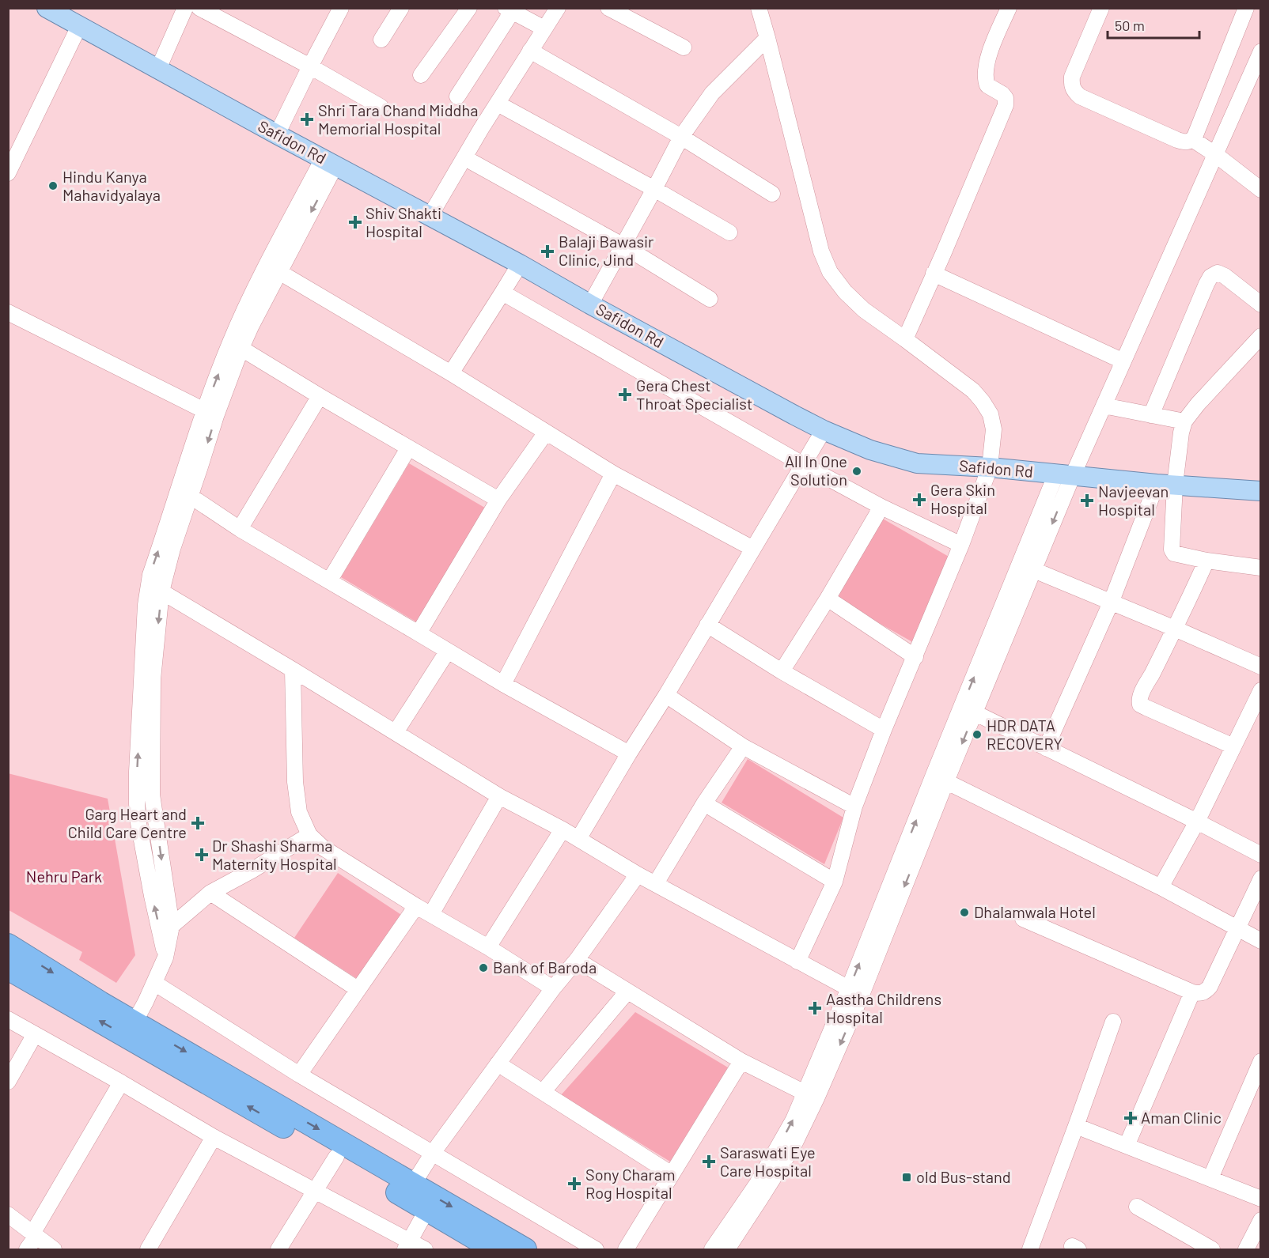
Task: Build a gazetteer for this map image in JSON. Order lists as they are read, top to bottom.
{
  "streets": {
    "main road": ["Safidon Rd"]
  },
  "parks": ["Nehru Park"],
  "places": {
    "health": [
      "Shri Tara Chand Middha Memorial Hospital",
      "Shiv Shakti Hospital",
      "Balaji Bawasir Clinic, Jind",
      "Gera Chest Throat Specialist",
      "Gera Skin Hospital",
      "Navjeevan Hospital",
      "Garg Heart and Child Care Centre",
      "Dr Shashi Sharma Maternity Hospital",
      "Aastha Childrens Hospital",
      "Aman Clinic",
      "Saraswati Eye Care Hospital",
      "Sony Charam Rog Hospital"
    ],
    "other": [
      "Hindu Kanya Mahavidyalaya",
      "All In One Solution",
      "HDR DATA RECOVERY",
      "Dhalamwala Hotel",
      "Bank of Baroda"
    ],
    "transit": ["old Bus-stand"]
  },
  "scale_bar": "50 m"
}
